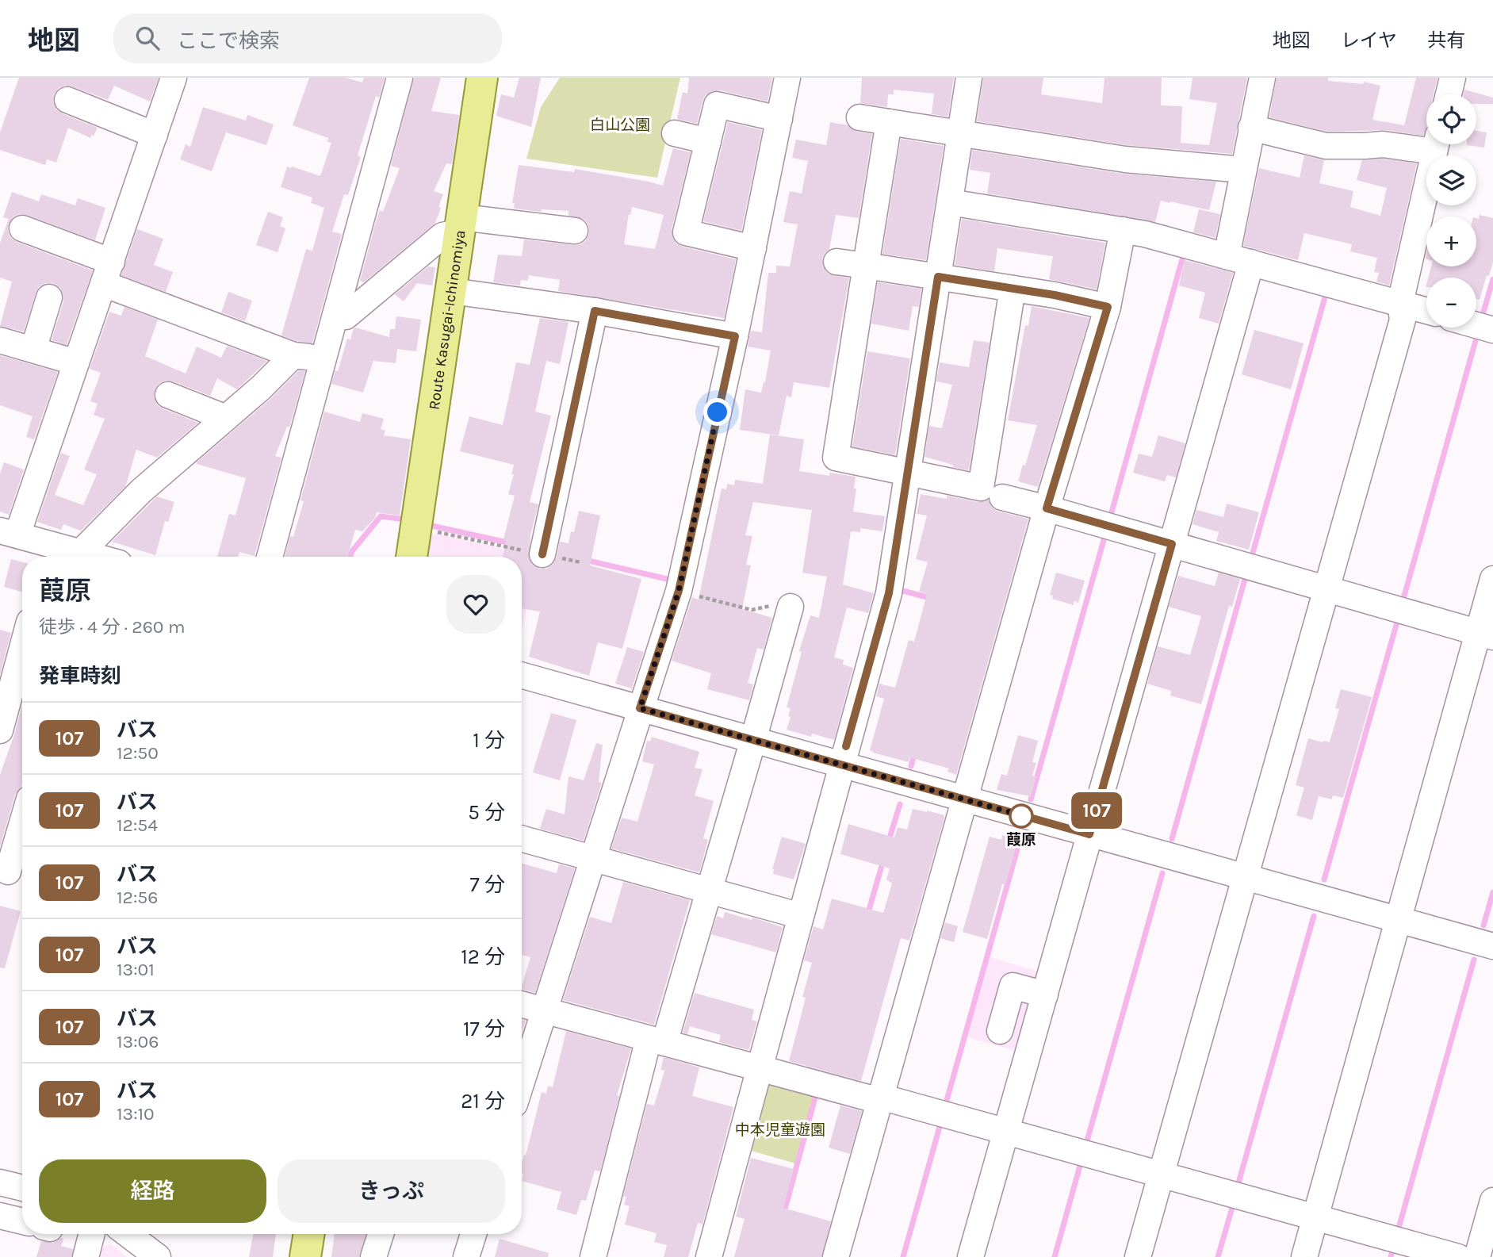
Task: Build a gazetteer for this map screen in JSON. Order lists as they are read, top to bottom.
{
  "streets": {
    "main road": ["Route Kasugai-Ichinomiya"]
  },
  "parks": ["白山公園", "中本児童遊園"],
  "places": ["葭原"],
  "lines": ["bus line 107"],
  "page": {
    "header": "地図",
    "search": "ここで検索",
    "nav": ["地図", "レイヤ", "共有"],
    "on_map": "107",
    "map_buttons": ["+", "−"],
    "heading": [
      ["葭原", "徒歩 · 4 分 · 260 m"],
      "発車時刻"
    ],
    "list": [
      {
        "mark": "107",
        "name": "バス",
        "note": "12:50",
        "value": "1 分"
      },
      {
        "mark": "107",
        "name": "バス",
        "note": "12:54",
        "value": "5 分"
      },
      {
        "mark": "107",
        "name": "バス",
        "note": "12:56",
        "value": "7 分"
      },
      {
        "mark": "107",
        "name": "バス",
        "note": "13:01",
        "value": "12 分"
      },
      {
        "mark": "107",
        "name": "バス",
        "note": "13:06",
        "value": "17 分"
      },
      {
        "mark": "107",
        "name": "バス",
        "note": "13:10",
        "value": "21 分"
      }
    ],
    "buttons": ["経路", "きっぷ"]
  }
}
